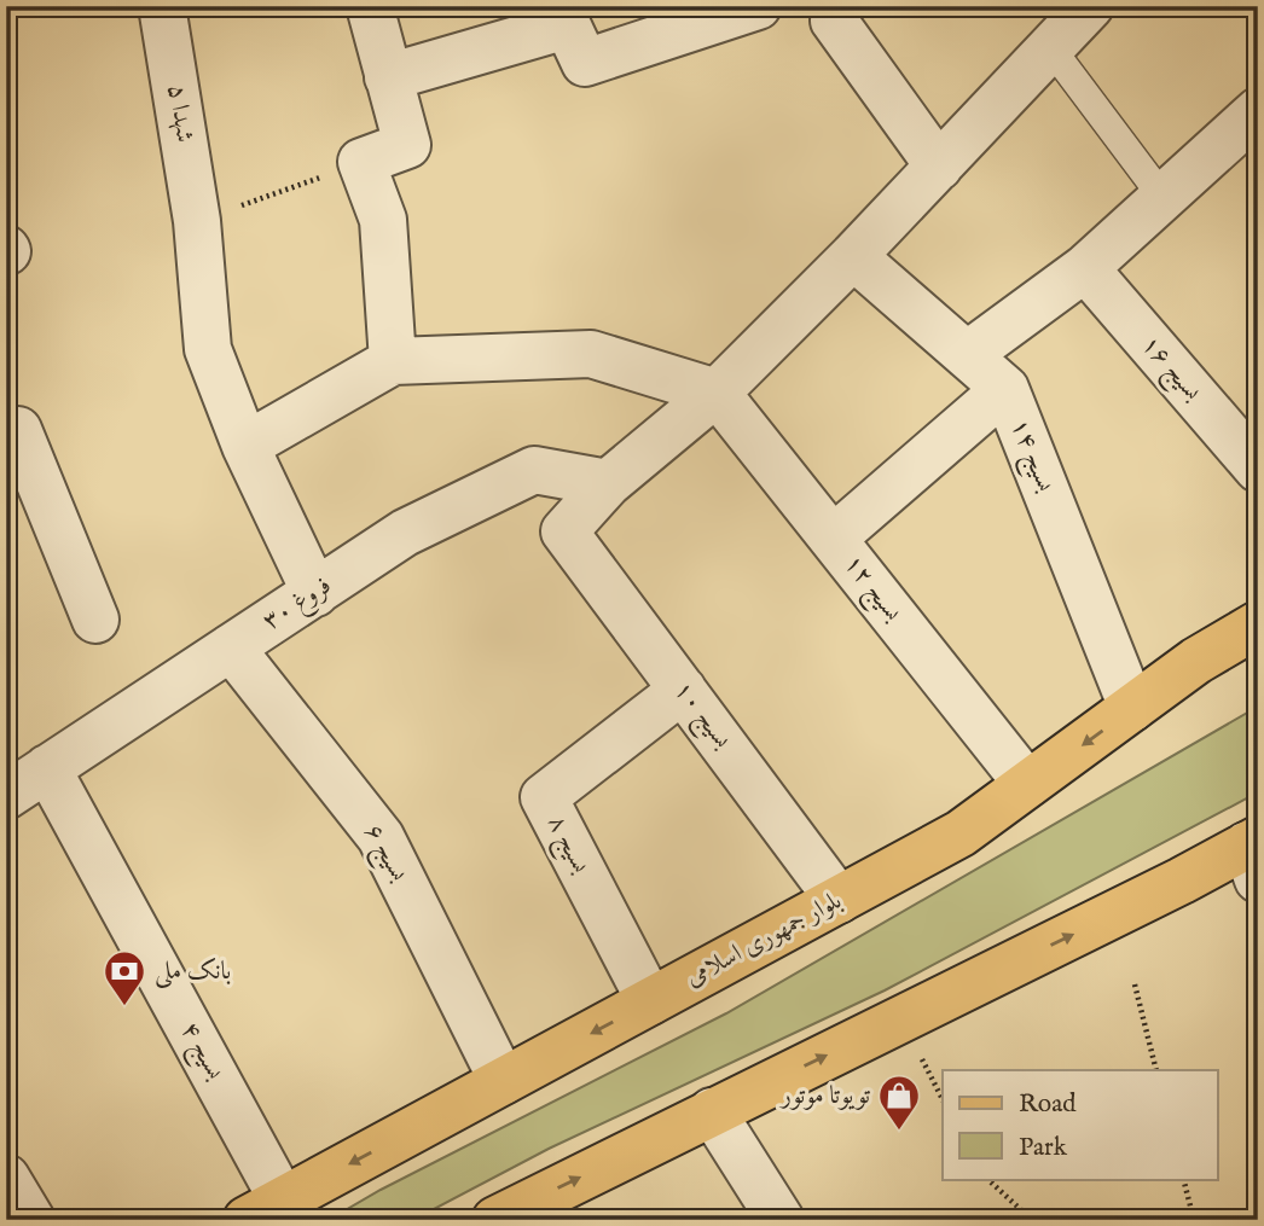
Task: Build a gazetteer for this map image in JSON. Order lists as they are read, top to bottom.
{
  "streets": {
    "main road": ["بلوار جمهوری اسلامی"],
    "street": [
      "شهدا ۵",
      "بسیج ۱۶",
      "بسیج ۱۴",
      "بسیج ۱۲",
      "فروغ ۳۰",
      "بسیج ۱۰",
      "بسیج ۸",
      "بسیج ۶",
      "بسیج ۴"
    ]
  },
  "crossings": [
    ["شهدا ۵", "فروغ ۳۰"],
    ["بسیج ۱۴", "بلوار جمهوری اسلامی"],
    ["بسیج ۱۲", "بلوار جمهوری اسلامی"],
    ["فروغ ۳۰", "بسیج ۱۰"],
    ["فروغ ۳۰", "بسیج ۶"],
    ["فروغ ۳۰", "بسیج ۴"],
    ["بسیج ۱۰", "بسیج ۸"],
    ["بسیج ۱۰", "بلوار جمهوری اسلامی"],
    ["بسیج ۸", "بلوار جمهوری اسلامی"],
    ["بسیج ۶", "بلوار جمهوری اسلامی"],
    ["بلوار جمهوری اسلامی", "بسیج ۴"]
  ],
  "places": {
    "bank": ["بانک ملی"],
    "shop": ["تویوتا موتور"]
  },
  "legend": ["Road", "Park"]
}
